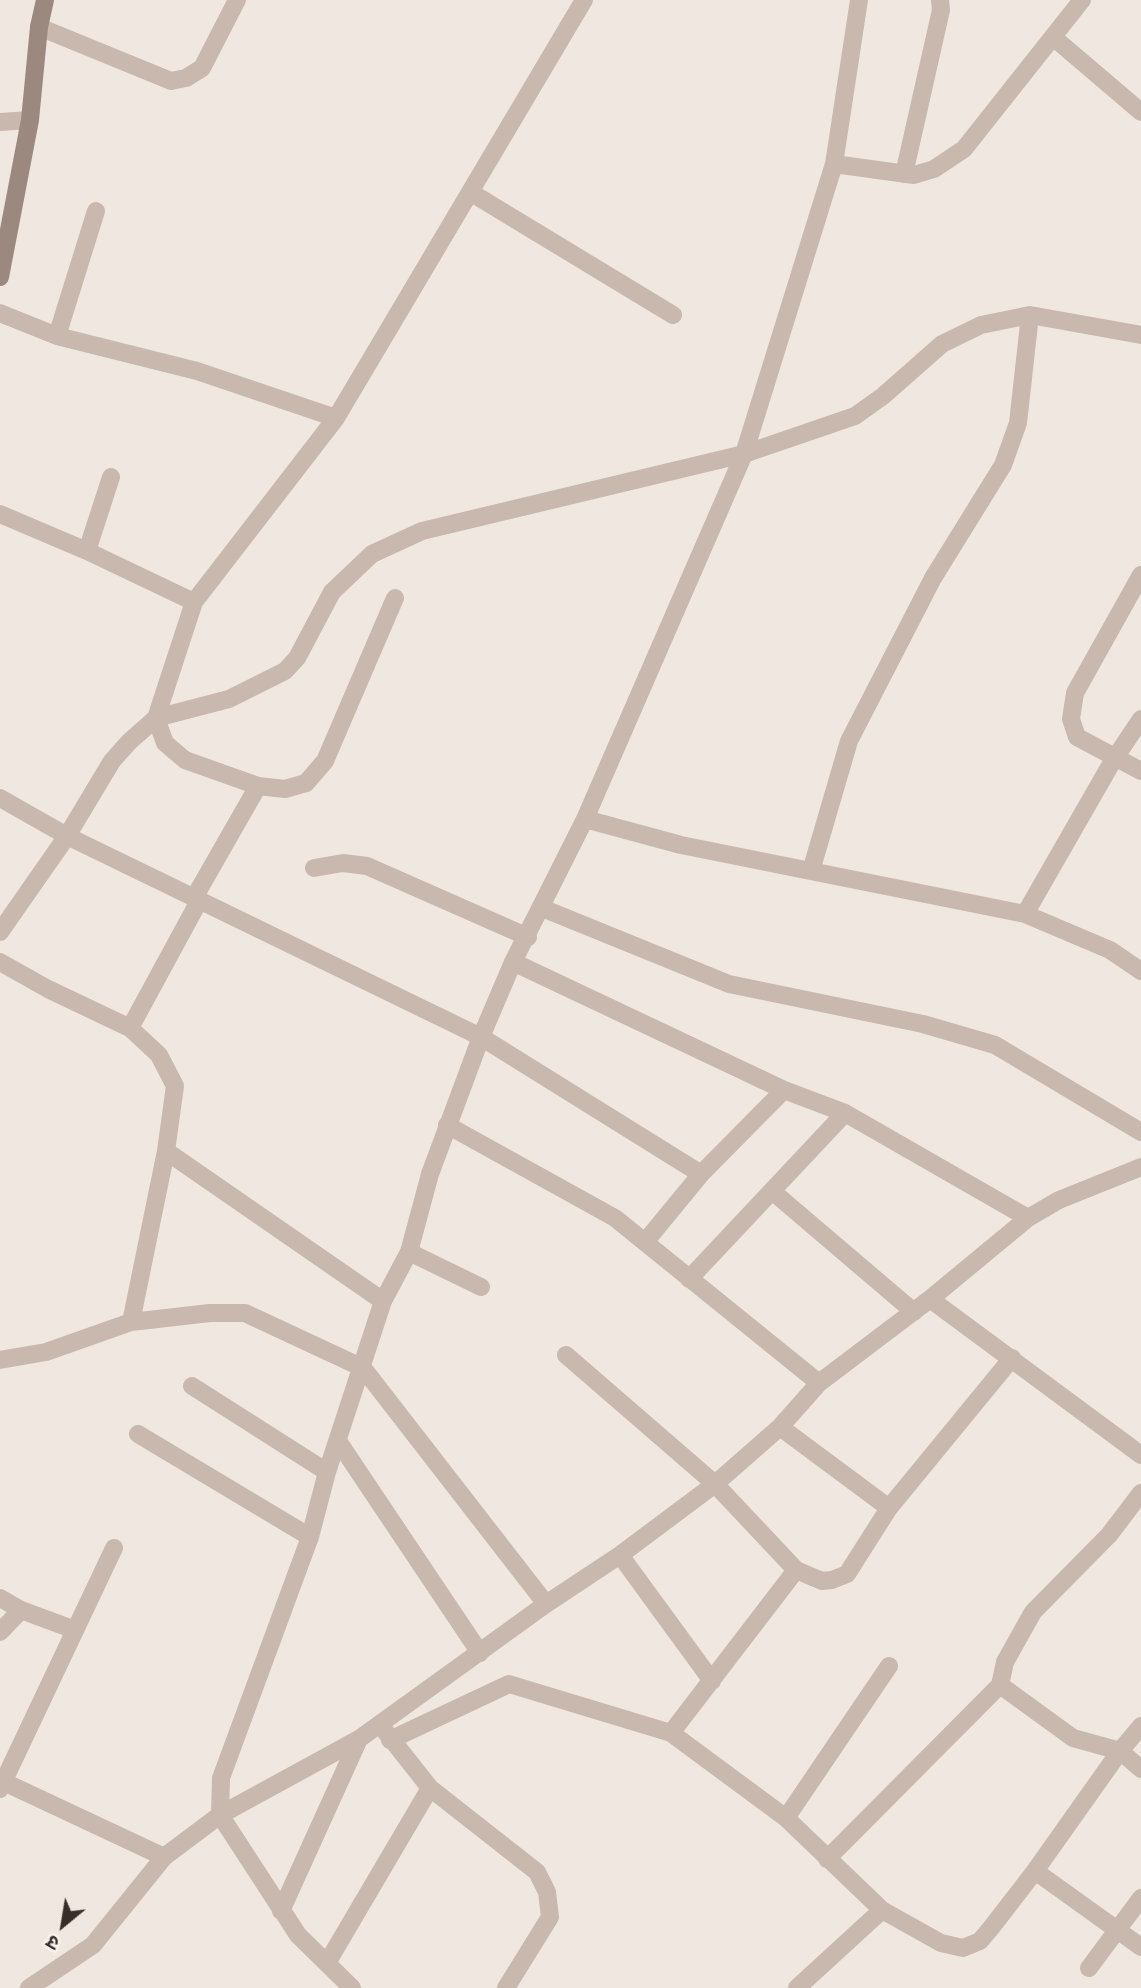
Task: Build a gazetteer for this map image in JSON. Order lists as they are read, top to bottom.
{
  "north": "bottom left"
}
